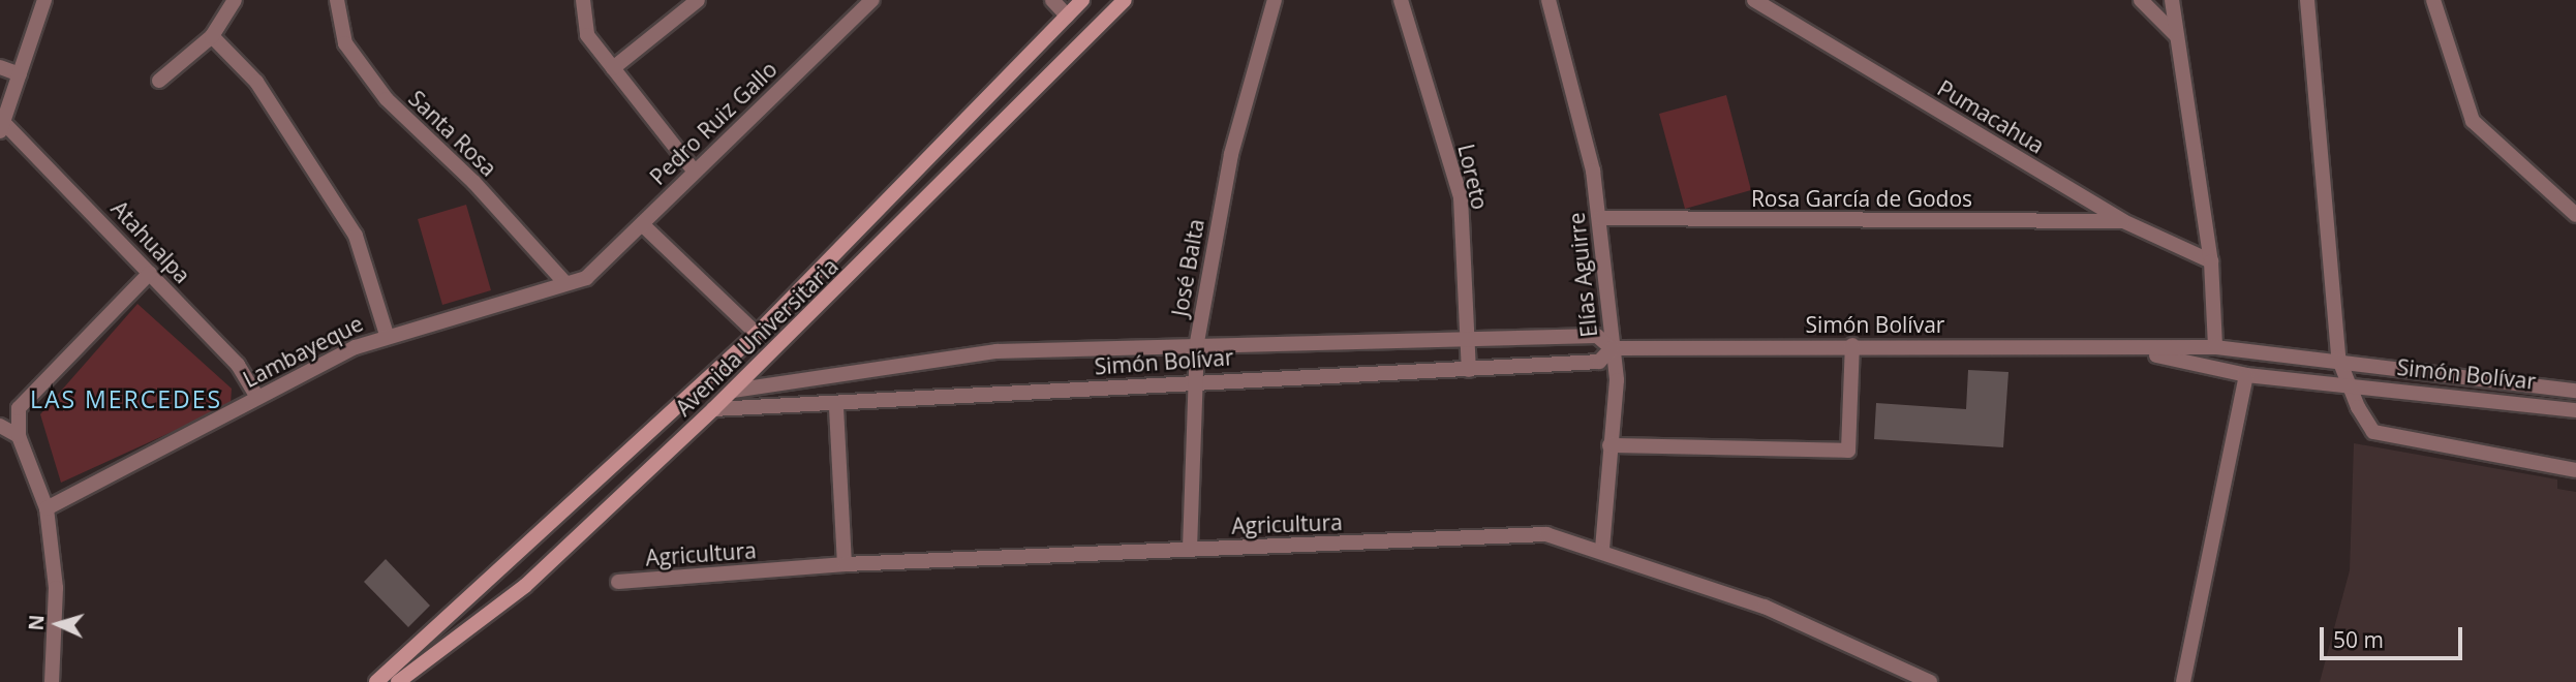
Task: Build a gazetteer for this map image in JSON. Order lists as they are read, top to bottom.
{
  "streets": {
    "main road": ["Avenida Universitaria"],
    "street": [
      "Pumacahua",
      "Pedro Ruiz Gallo",
      "Santa Rosa",
      "Loreto",
      "Rosa García de Godos",
      "Atahualpa",
      "José Balta",
      "Elías Aguirre",
      "Simón Bolívar",
      "Lambayeque",
      "Agricultura"
    ]
  },
  "crossings": [
    ["Pumacahua", "Rosa García de Godos"],
    ["Pedro Ruiz Gallo", "Lambayeque"],
    ["Santa Rosa", "Lambayeque"],
    ["Loreto", "Simón Bolívar"],
    ["Rosa García de Godos", "Elías Aguirre"],
    ["Atahualpa", "Lambayeque"],
    ["José Balta", "Simón Bolívar"],
    ["José Balta", "Agricultura"],
    ["Elías Aguirre", "Simón Bolívar"],
    ["Elías Aguirre", "Agricultura"],
    ["Simón Bolívar", "Avenida Universitaria"]
  ],
  "districts": ["LAS MERCEDES"],
  "scale_bar": "50 m",
  "north": "left"
}
